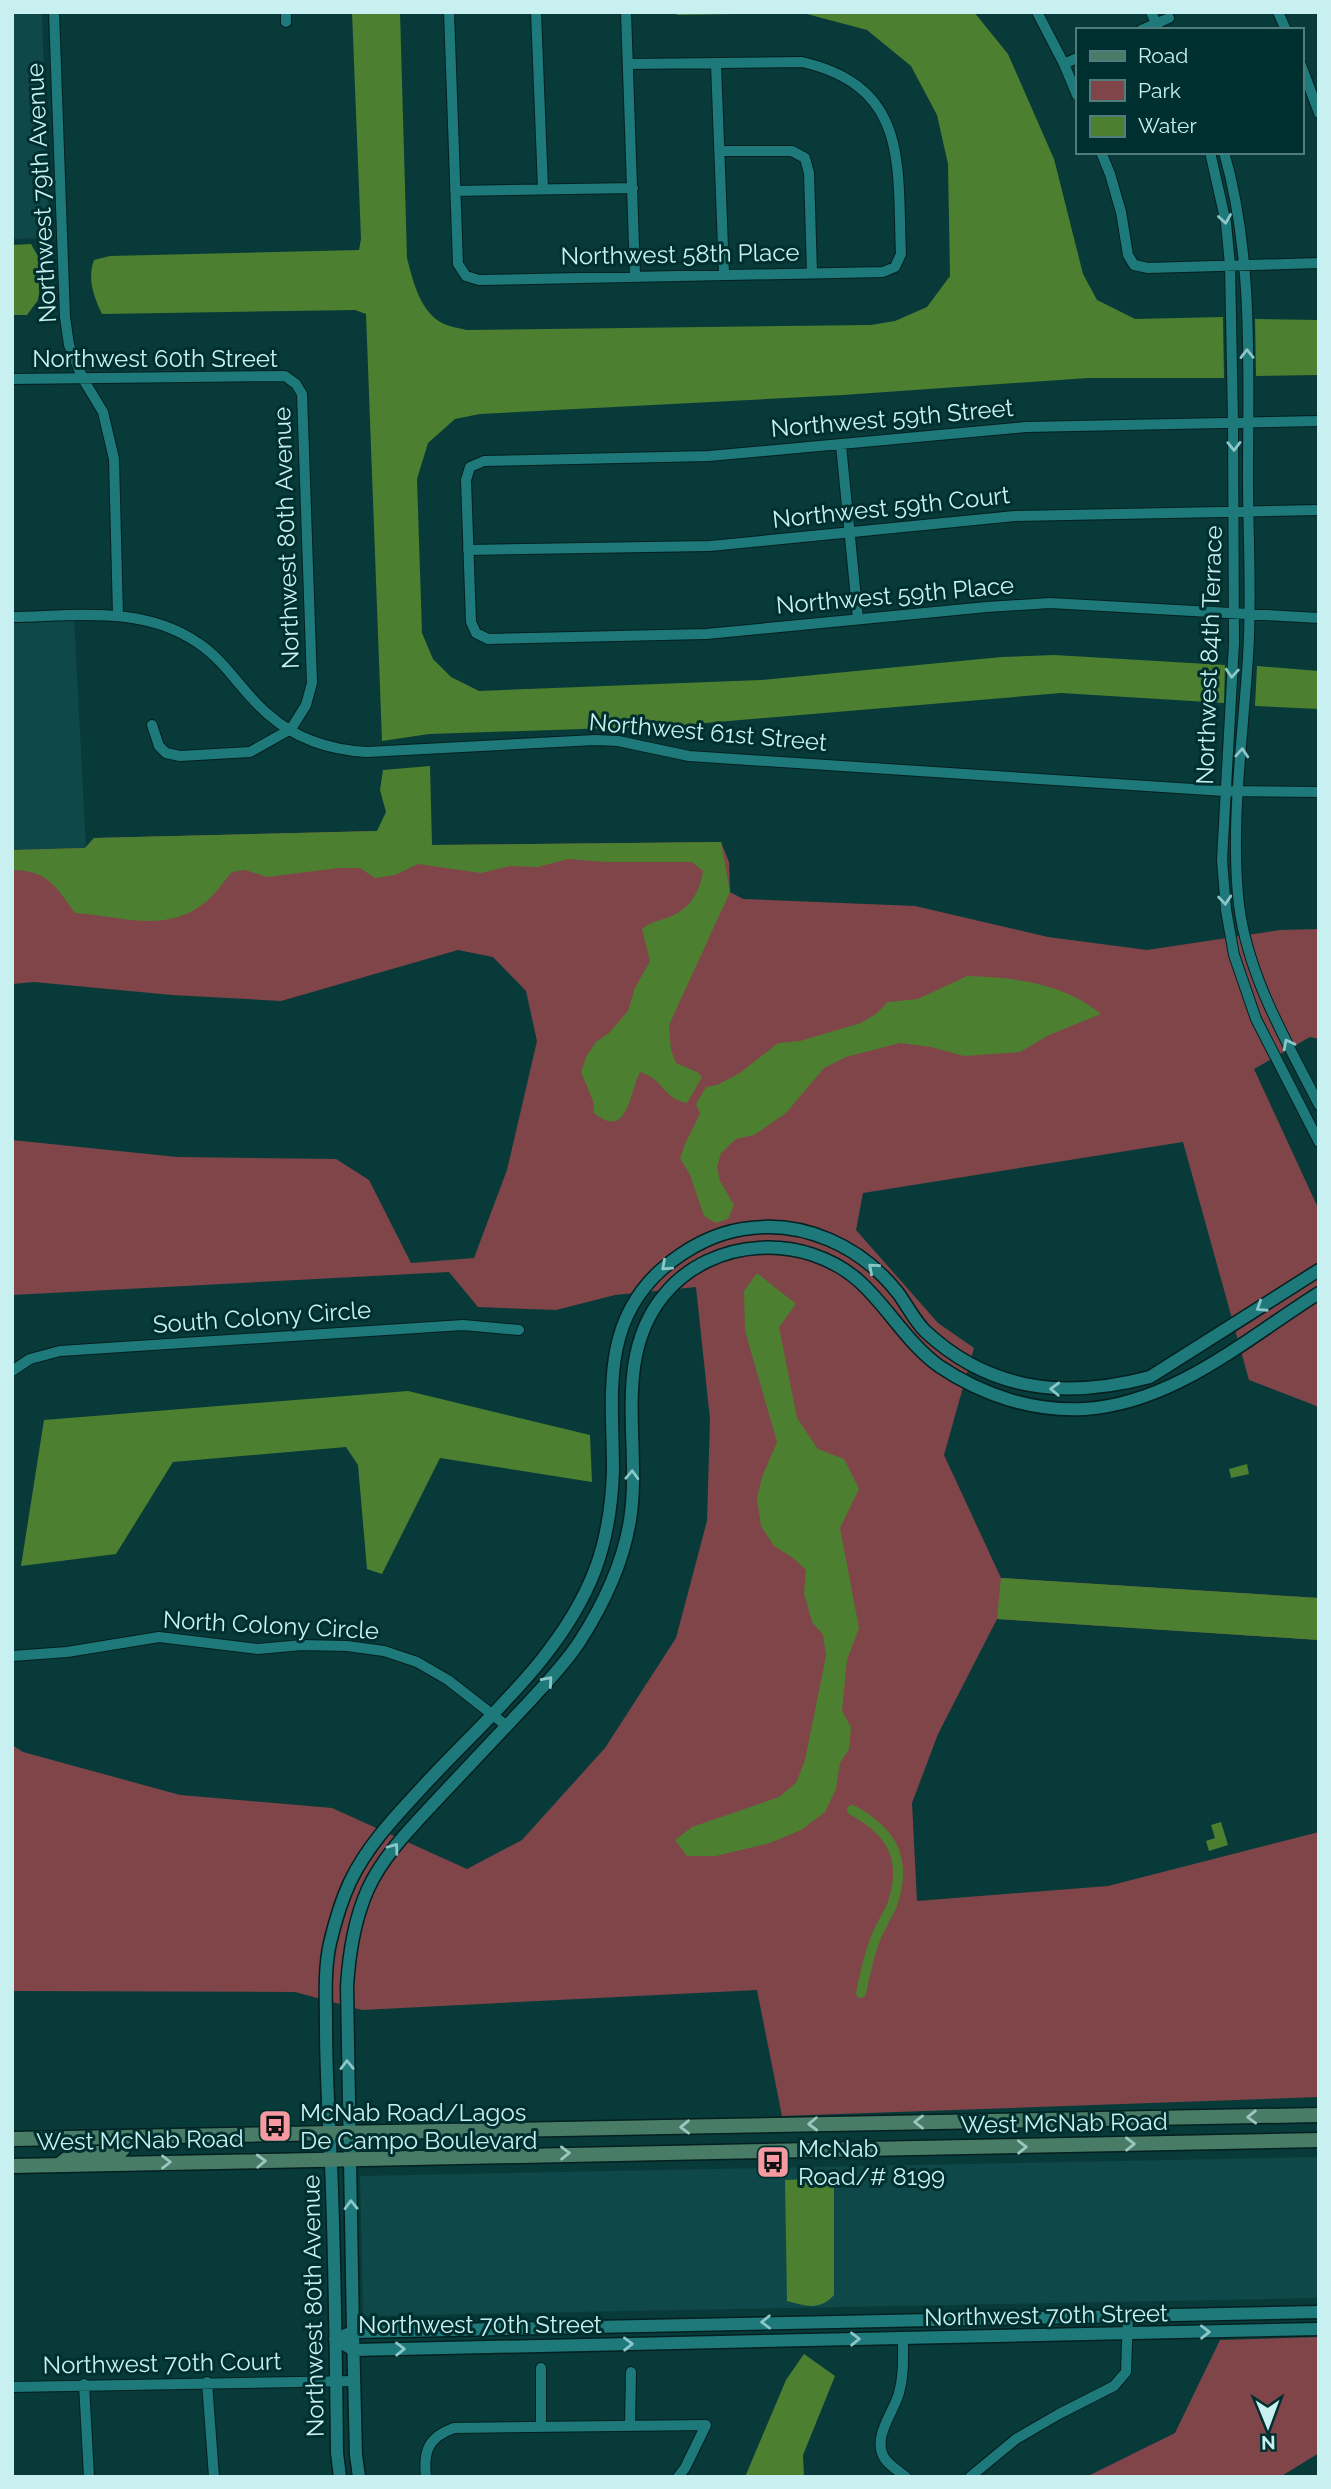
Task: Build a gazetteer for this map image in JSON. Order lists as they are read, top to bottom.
{
  "streets": {
    "main road": ["West McNab Road"],
    "street": [
      "Northwest 79th Avenue",
      "Northwest 58th Place",
      "Northwest 60th Street",
      "Northwest 59th Street",
      "Northwest 59th Court",
      "Northwest 80th Avenue",
      "Northwest 59th Place",
      "Northwest 84th Terrace",
      "Northwest 61st Street",
      "South Colony Circle",
      "North Colony Circle",
      "Northwest 70th Street",
      "Northwest 70th Court"
    ]
  },
  "crossings": [
    ["Northwest 79th Avenue", "Northwest 60th Street"],
    ["Northwest 79th Avenue", "Northwest 61st Street"],
    ["Northwest 60th Street", "Northwest 80th Avenue"],
    ["Northwest 59th Street", "Northwest 59th Court"],
    ["Northwest 59th Street", "Northwest 59th Place"],
    ["Northwest 59th Street", "Northwest 84th Terrace"],
    ["Northwest 59th Court", "Northwest 59th Place"],
    ["Northwest 59th Court", "Northwest 84th Terrace"],
    ["Northwest 80th Avenue", "Northwest 61st Street"],
    ["Northwest 80th Avenue", "North Colony Circle"],
    ["Northwest 80th Avenue", "West McNab Road"],
    ["Northwest 80th Avenue", "Northwest 70th Street"],
    ["Northwest 80th Avenue", "Northwest 70th Court"],
    ["Northwest 59th Place", "Northwest 84th Terrace"],
    ["Northwest 84th Terrace", "Northwest 61st Street"]
  ],
  "places": {
    "bus stop": ["McNab Road/Lagos De Campo Boulevard", "McNab Road/# 8199"]
  },
  "legend": ["Road", "Park", "Water"],
  "north": "bottom"
}
